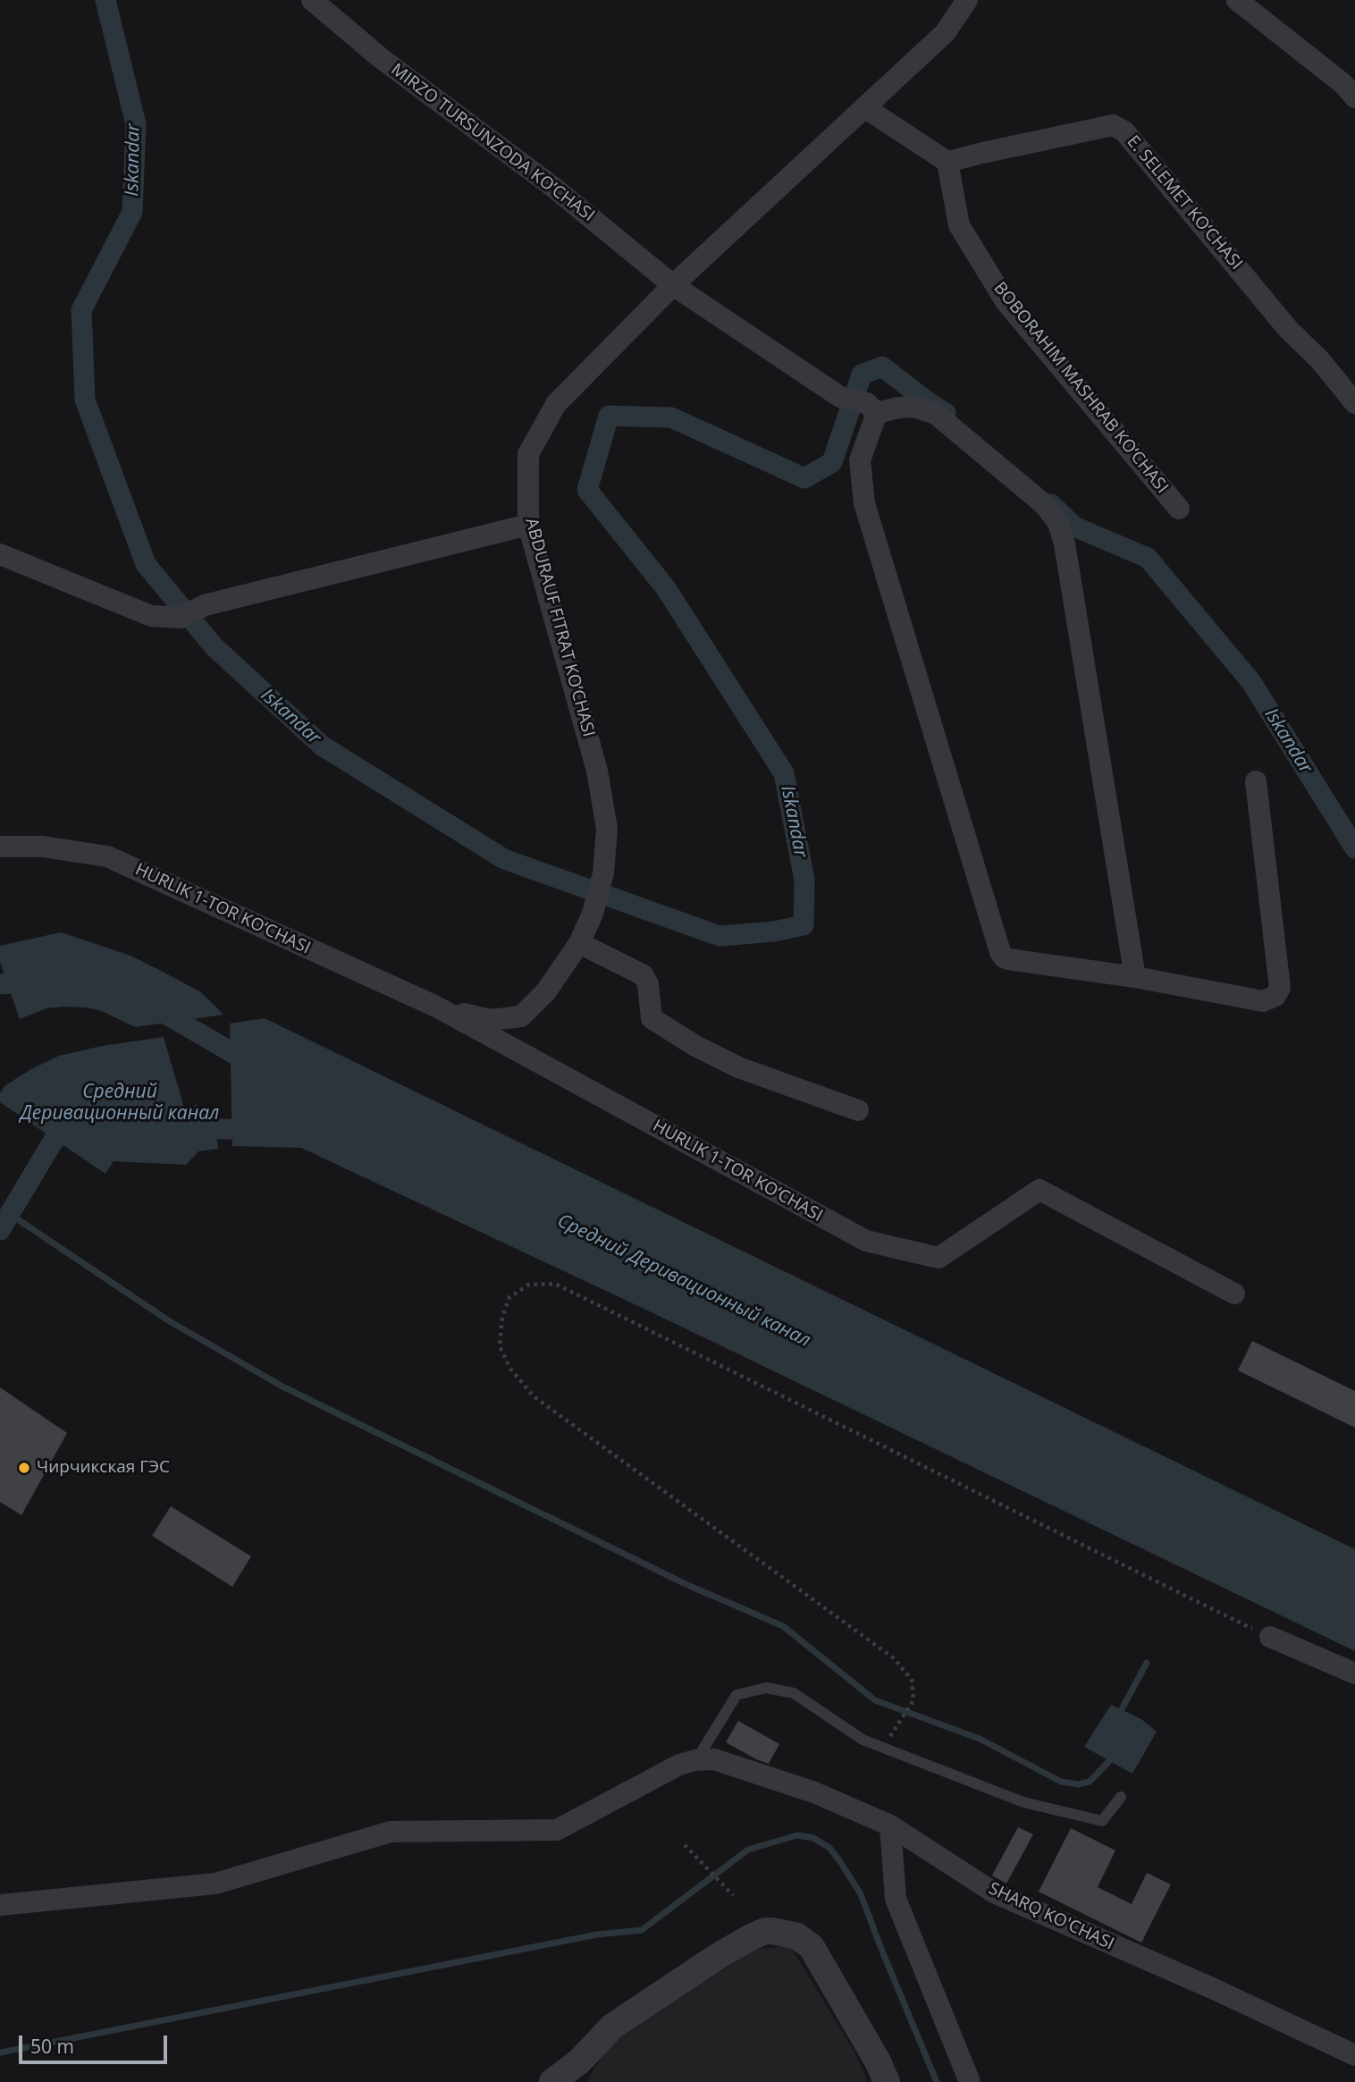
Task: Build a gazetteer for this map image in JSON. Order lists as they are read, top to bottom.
{
  "streets": {
    "street": [
      "MIRZO TURSUNZODA KO‘CHASI",
      "E. SELEMET KO‘CHASI",
      "BOBORAHIM MASHRAB KO‘CHASI",
      "ABDURAUF FITRAT KO‘CHASI",
      "HURLIK 1-TOR KO‘CHASI",
      "SHARQ KO'CHASI"
    ]
  },
  "crossings": [
    ["MIRZO TURSUNZODA KO‘CHASI", "ABDURAUF FITRAT KO‘CHASI"],
    ["E. SELEMET KO‘CHASI", "BOBORAHIM MASHRAB KO‘CHASI"],
    ["ABDURAUF FITRAT KO‘CHASI", "HURLIK 1-TOR KO‘CHASI"]
  ],
  "water": ["Iskandar", "Средний Деривационный канал"],
  "places": ["Чирчикская ГЭС"],
  "scale_bar": "50 m"
}
